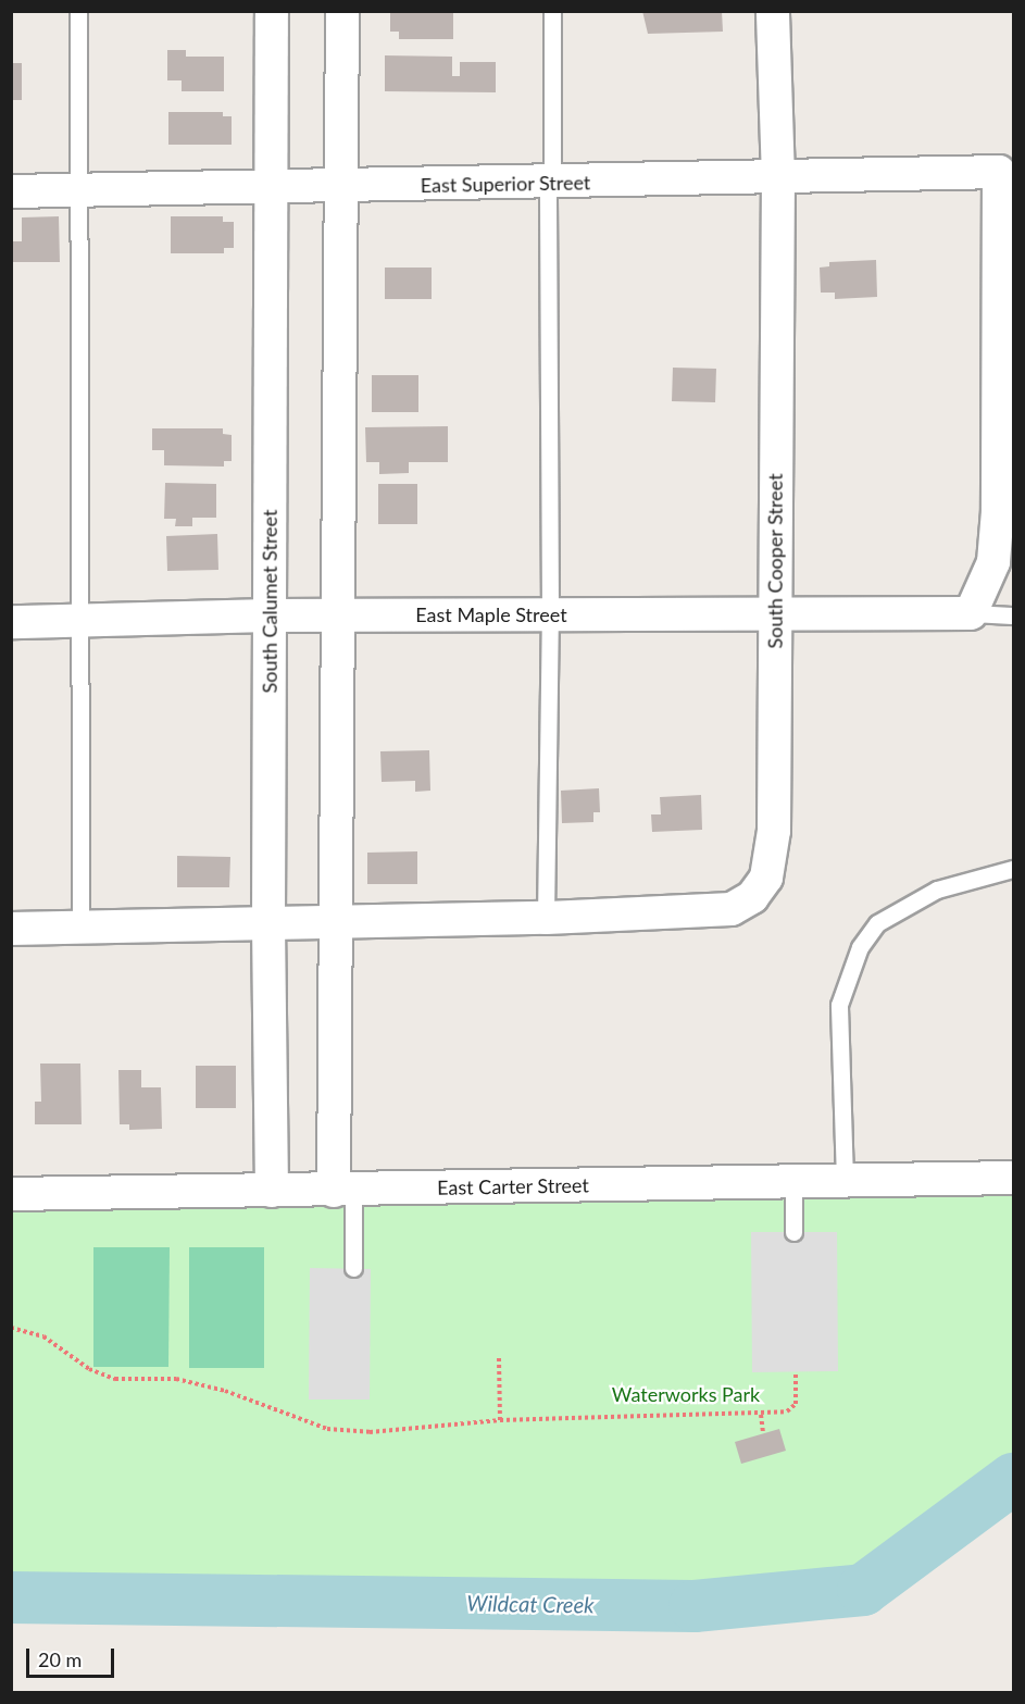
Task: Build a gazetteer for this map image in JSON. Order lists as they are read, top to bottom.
{
  "streets": {
    "street": [
      "East Superior Street",
      "South Cooper Street",
      "South Calumet Street",
      "East Maple Street",
      "East Carter Street"
    ]
  },
  "crossings": [
    ["East Superior Street", "South Cooper Street"],
    ["East Superior Street", "South Calumet Street"],
    ["South Cooper Street", "South Calumet Street"],
    ["South Cooper Street", "East Maple Street"],
    ["South Calumet Street", "East Maple Street"],
    ["South Calumet Street", "East Carter Street"]
  ],
  "water": ["Wildcat Creek"],
  "parks": ["Waterworks Park"],
  "scale_bar": "20 m"
}
